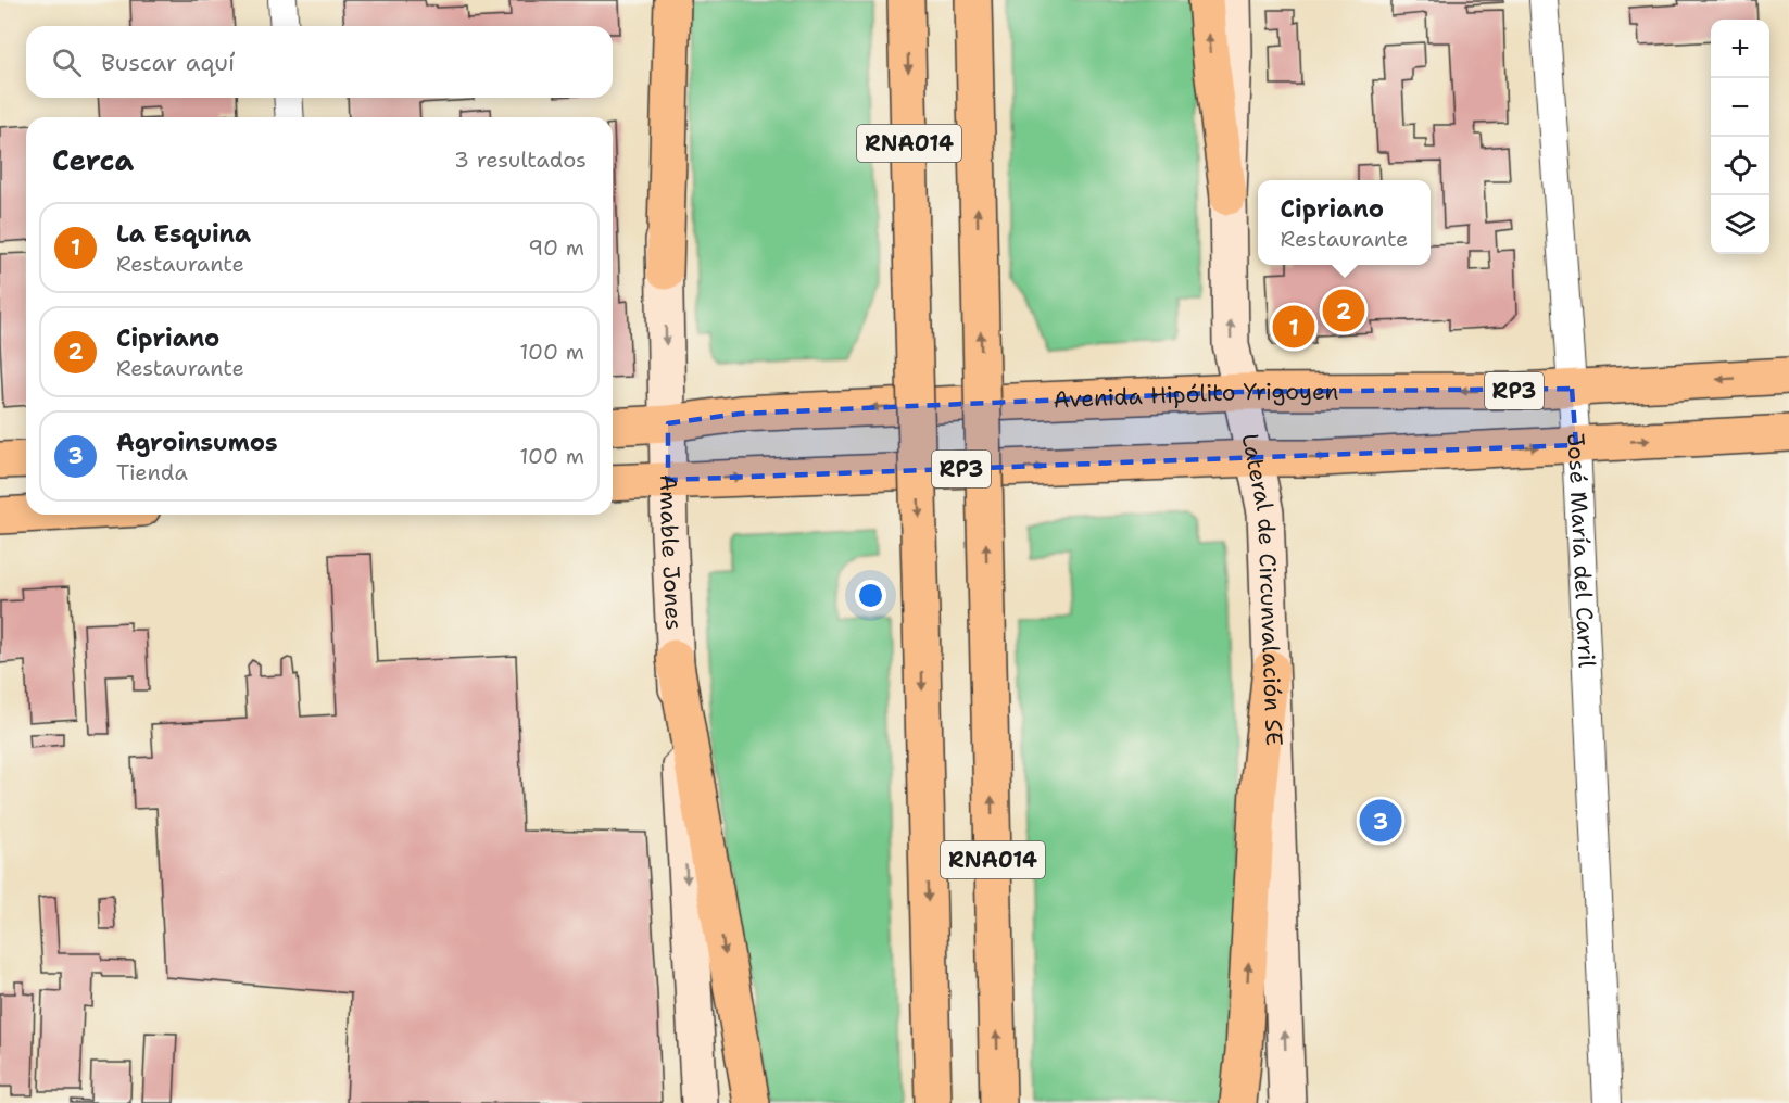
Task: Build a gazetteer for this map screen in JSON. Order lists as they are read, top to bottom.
{
  "streets": {
    "main road": ["RNA014", "RP3", "Avenida Hipólito Yrigoyen"],
    "street": ["Amable Jones", "José María del Carril", "Lateral de Circunvalación SE"]
  },
  "crossings": [
    ["RP3", "Amable Jones"],
    ["RP3", "José María del Carril"],
    ["RP3", "Lateral de Circunvalación SE"],
    ["Avenida Hipólito Yrigoyen", "Amable Jones"],
    ["Avenida Hipólito Yrigoyen", "José María del Carril"],
    ["Avenida Hipólito Yrigoyen", "Lateral de Circunvalación SE"]
  ],
  "one_way": ["Amable Jones", "Lateral de Circunvalación SE"],
  "page": {
    "map_buttons": ["+", "−"],
    "search": "Buscar aquí",
    "heading": ["Cerca", "3 resultados"],
    "popup": ["Cipriano", "Restaurante"],
    "list": [
      {
        "mark": "1",
        "name": "La Esquina",
        "note": "Restaurante",
        "value": "90 m"
      },
      {
        "mark": "2",
        "name": "Cipriano",
        "note": "Restaurante",
        "value": "100 m"
      },
      {
        "mark": "3",
        "name": "Agroinsumos",
        "note": "Tienda",
        "value": "100 m"
      }
    ],
    "pins": ["2", "1", "3"]
  }
}
